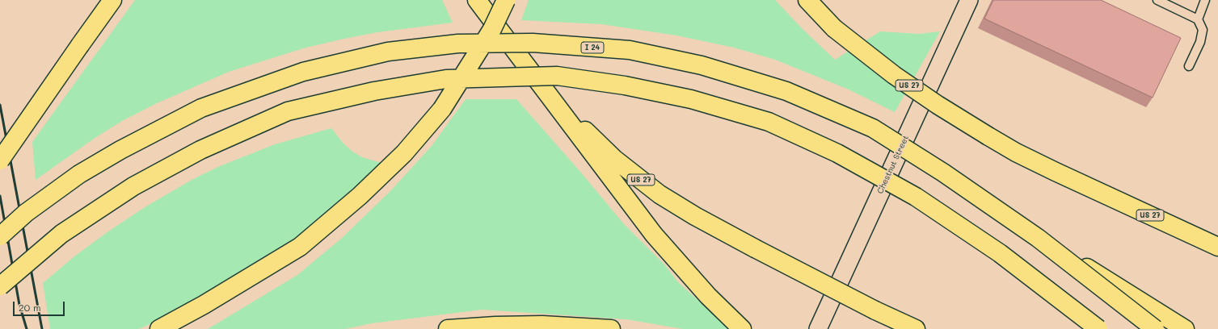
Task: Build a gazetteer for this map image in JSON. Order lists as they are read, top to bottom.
{
  "streets": {
    "highway": ["I 24", "US 27"],
    "street": ["Chestnut Street"]
  },
  "scale_bar": "20 m"
}
